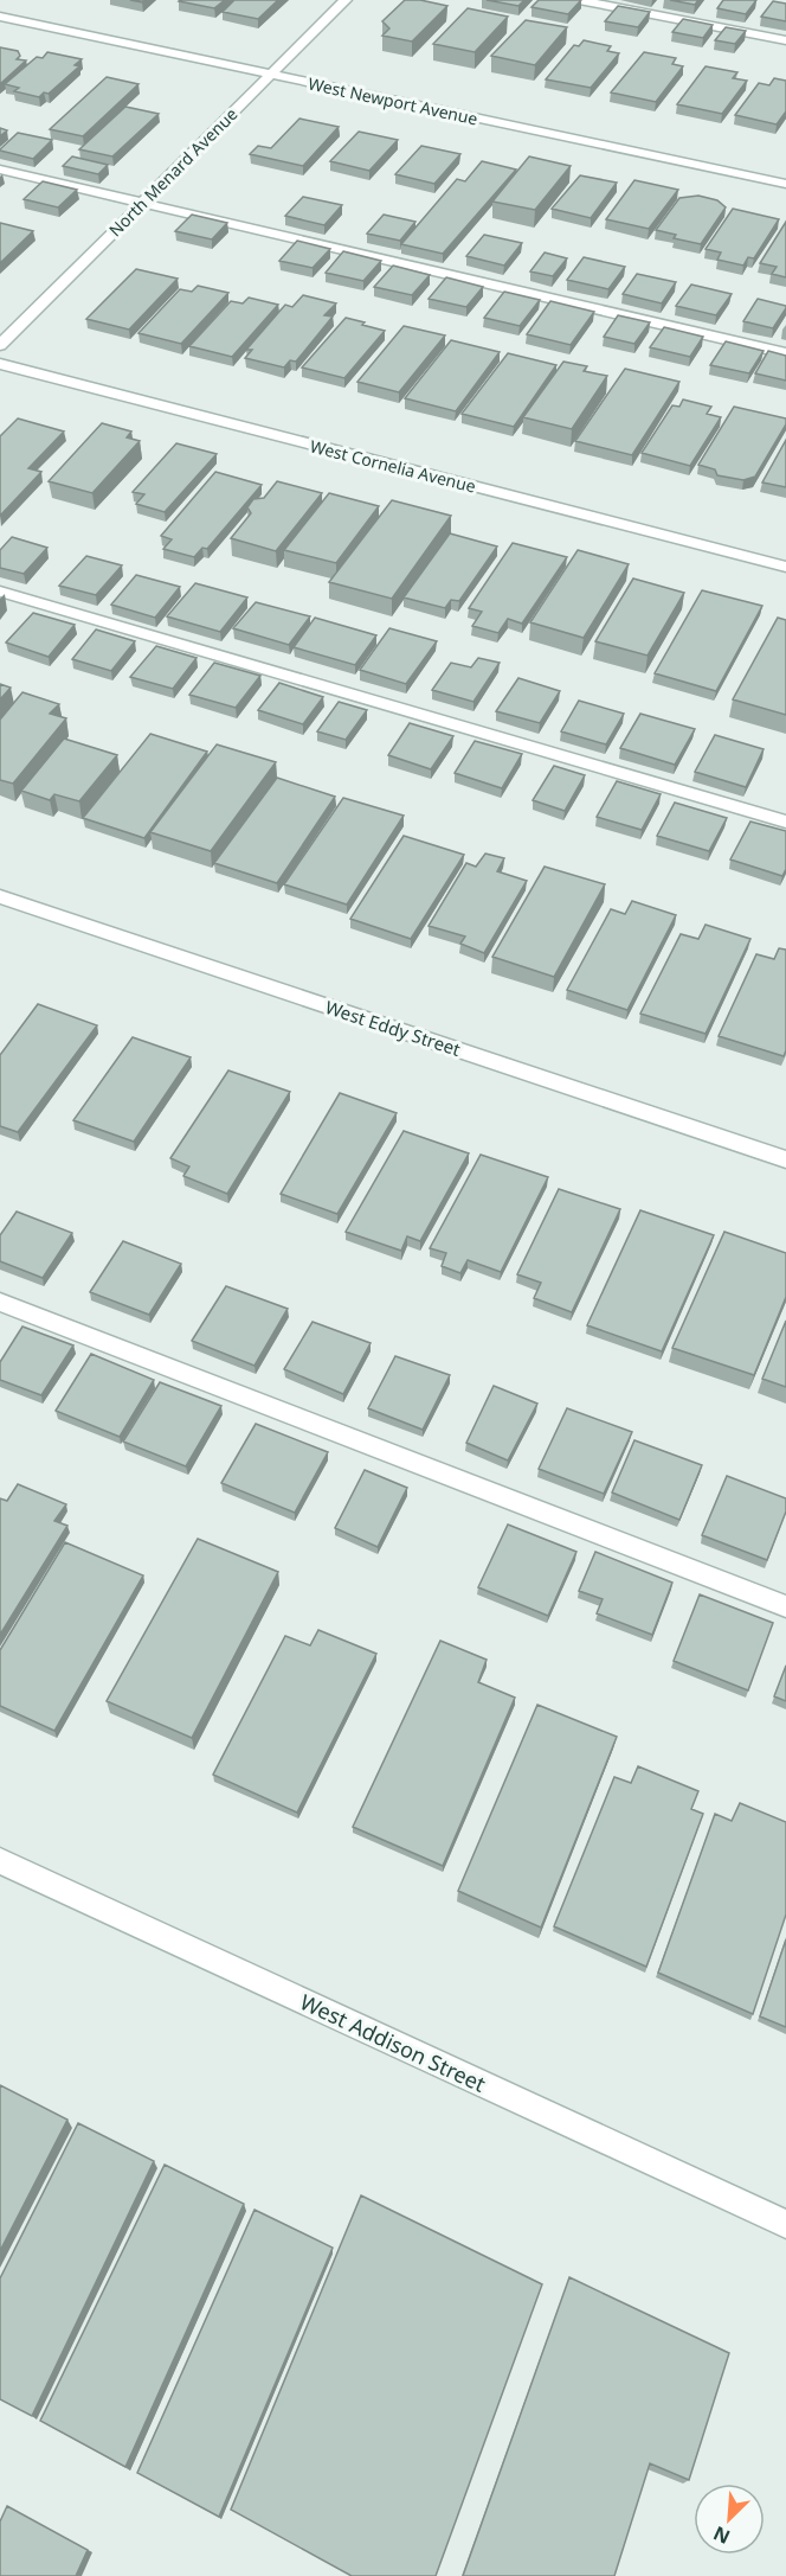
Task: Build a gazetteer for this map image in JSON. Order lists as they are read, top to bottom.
{
  "streets": {
    "street": [
      "West Newport Avenue",
      "North Menard Avenue",
      "West Cornelia Avenue",
      "West Eddy Street",
      "West Addison Street"
    ]
  },
  "crossings": [
    ["West Newport Avenue", "North Menard Avenue"]
  ],
  "north": "bottom left"
}
